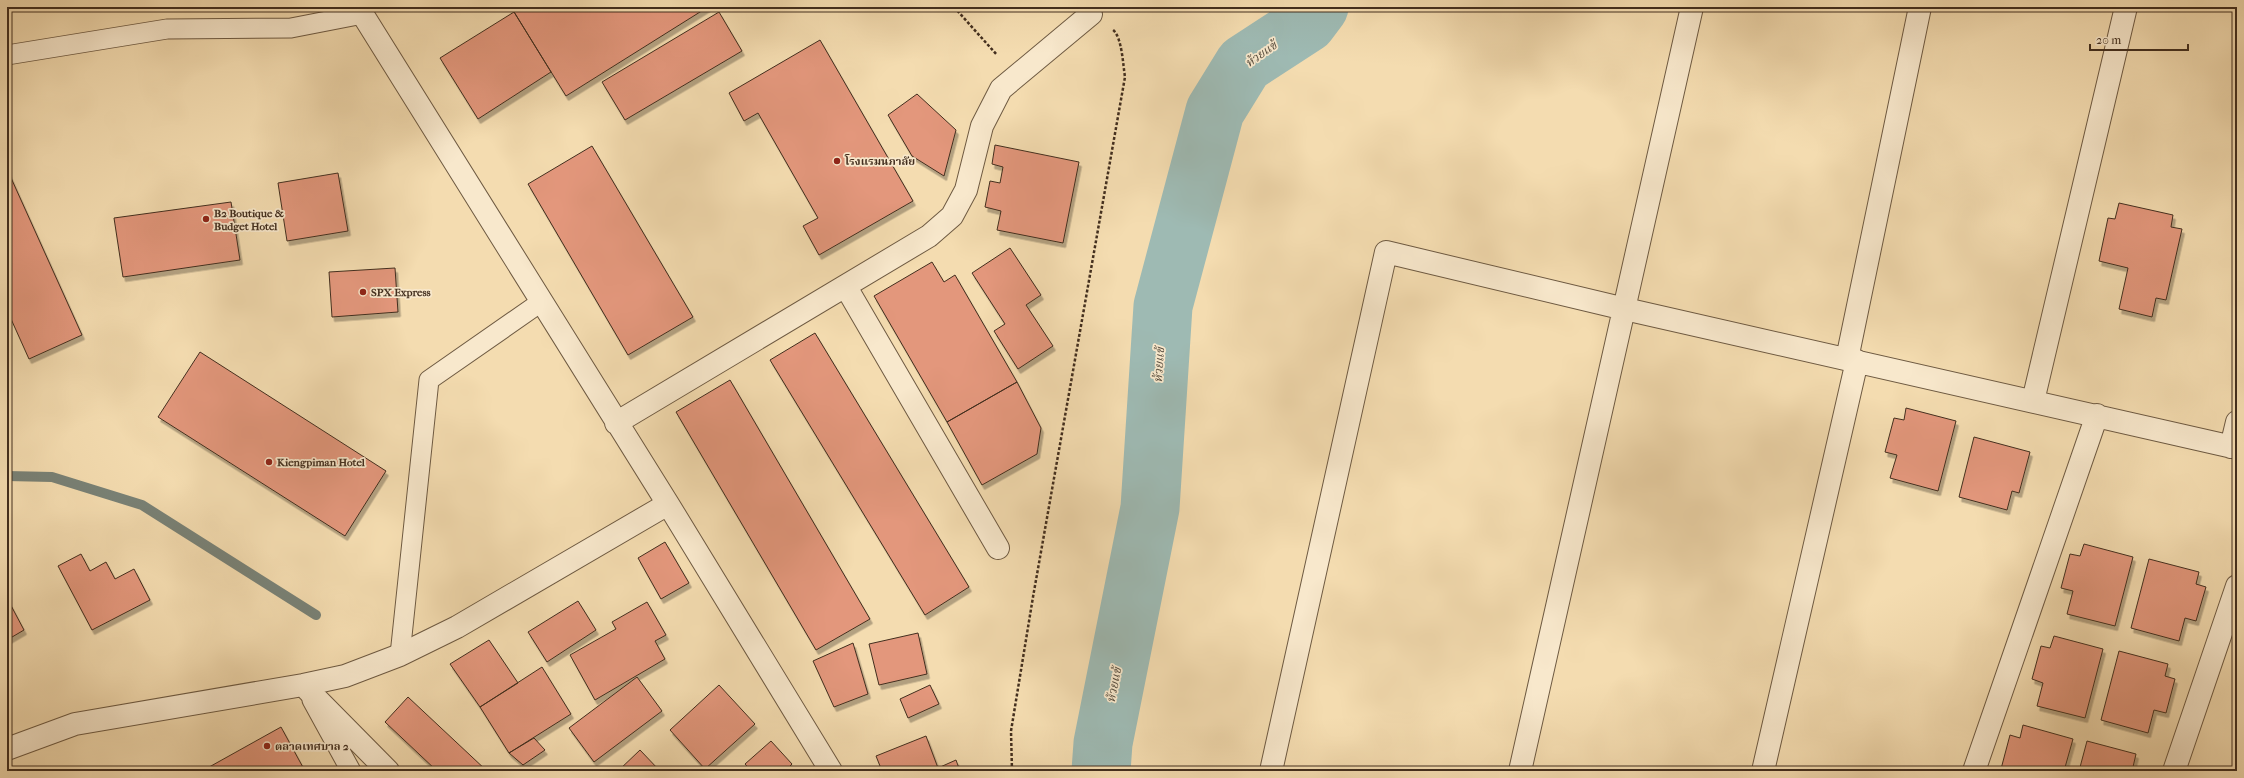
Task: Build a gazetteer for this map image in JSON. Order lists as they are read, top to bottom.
{
  "water": ["ห้วยแข้"],
  "places": [
    "โรงแรมนภาลัย",
    "B2 Boutique & Budget Hotel",
    "SPX Express",
    "Kiengpiman Hotel",
    "ตลาดเทศบาล 2"
  ],
  "scale_bar": "20 m"
}
